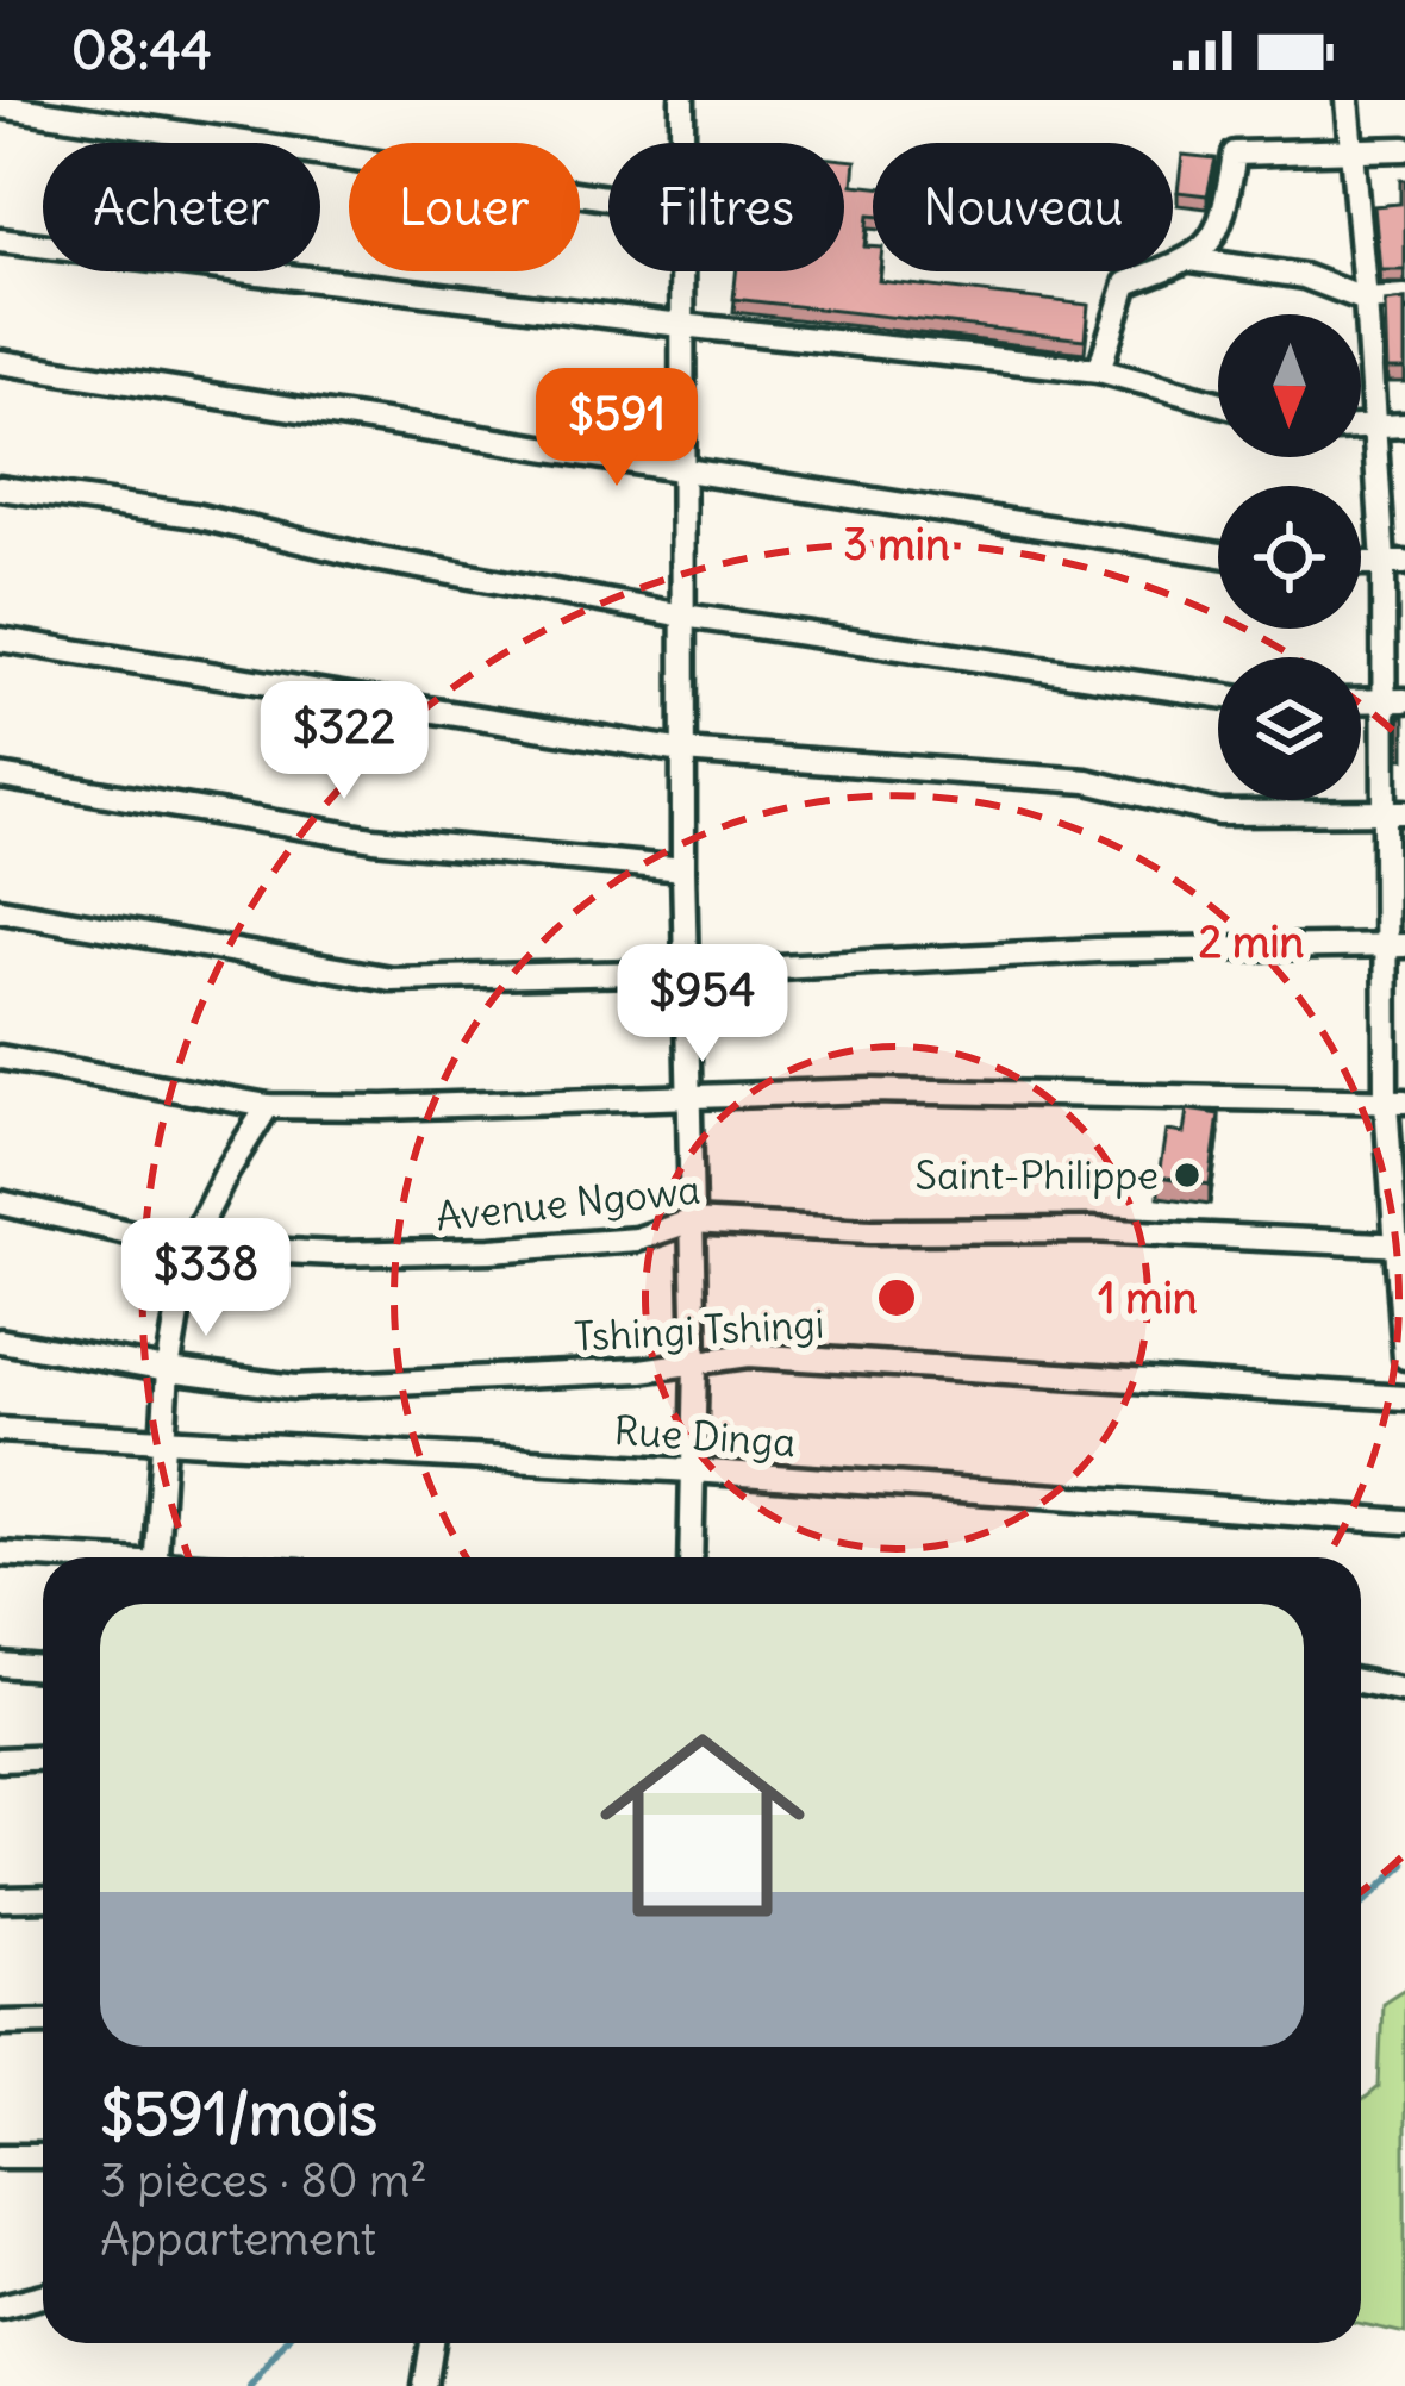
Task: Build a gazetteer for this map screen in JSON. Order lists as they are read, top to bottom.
{
  "streets": {
    "street": ["Avenue Ngowa", "Tshingi Tshingi", "Rue Dinga"]
  },
  "places": ["Saint-Philippe"],
  "north": "bottom",
  "page": {
    "status": "08:44",
    "chip": [
      "Acheter",
      "Louer",
      "Filtres",
      "Nouveau"
    ],
    "price": [
      "$591",
      "$322",
      "$954",
      "$338"
    ],
    "list": [
      {
        "name": "$591/mois",
        "note": "3 pièces · 80 m² · Appartement"
      }
    ]
  },
  "rings": ["3 min", "2 min", "1 min"]
}
